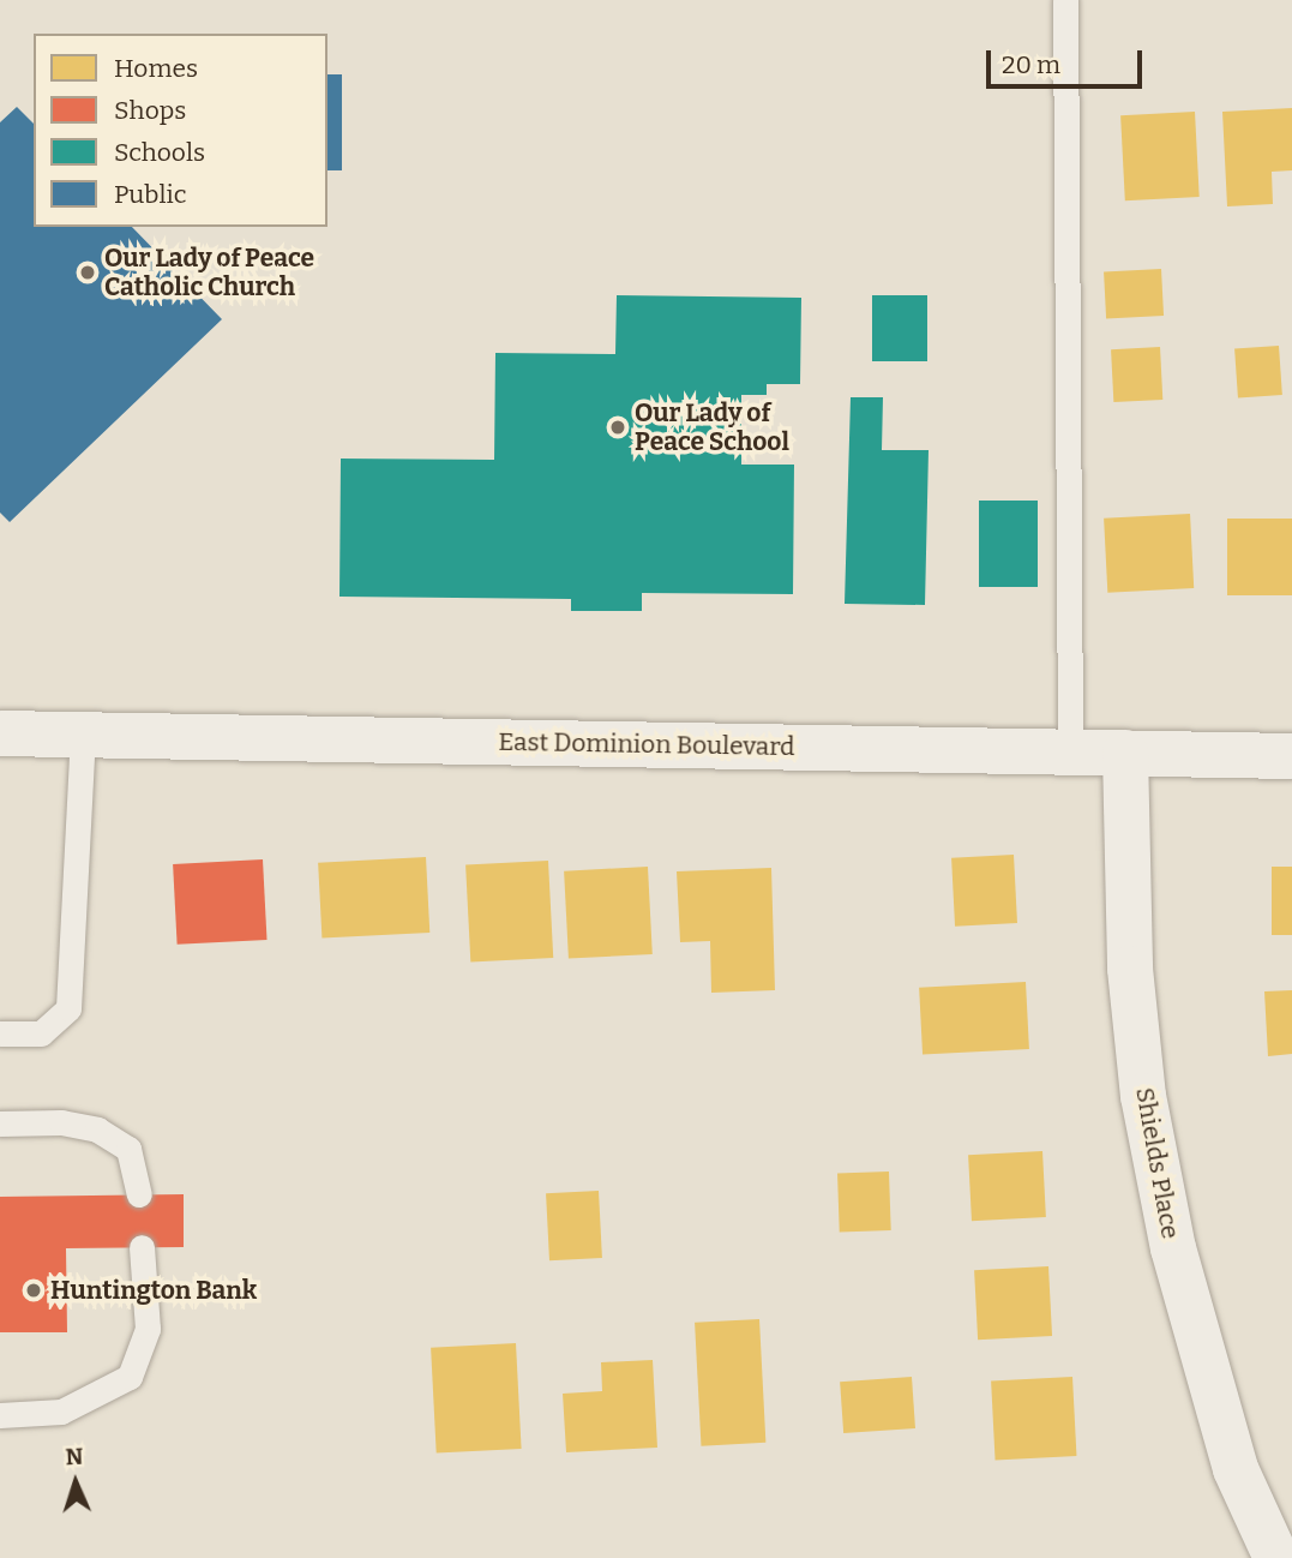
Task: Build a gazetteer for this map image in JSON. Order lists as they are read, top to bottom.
{
  "streets": {
    "street": ["East Dominion Boulevard", "Shields Place"]
  },
  "crossings": [
    ["East Dominion Boulevard", "Shields Place"]
  ],
  "places": ["Our Lady of Peace Catholic Church", "Our Lady of Peace School", "Huntington Bank"],
  "legend": [
    "Homes",
    "Shops",
    "Schools",
    "Public"
  ],
  "scale_bar": "20 m",
  "north": "top"
}
